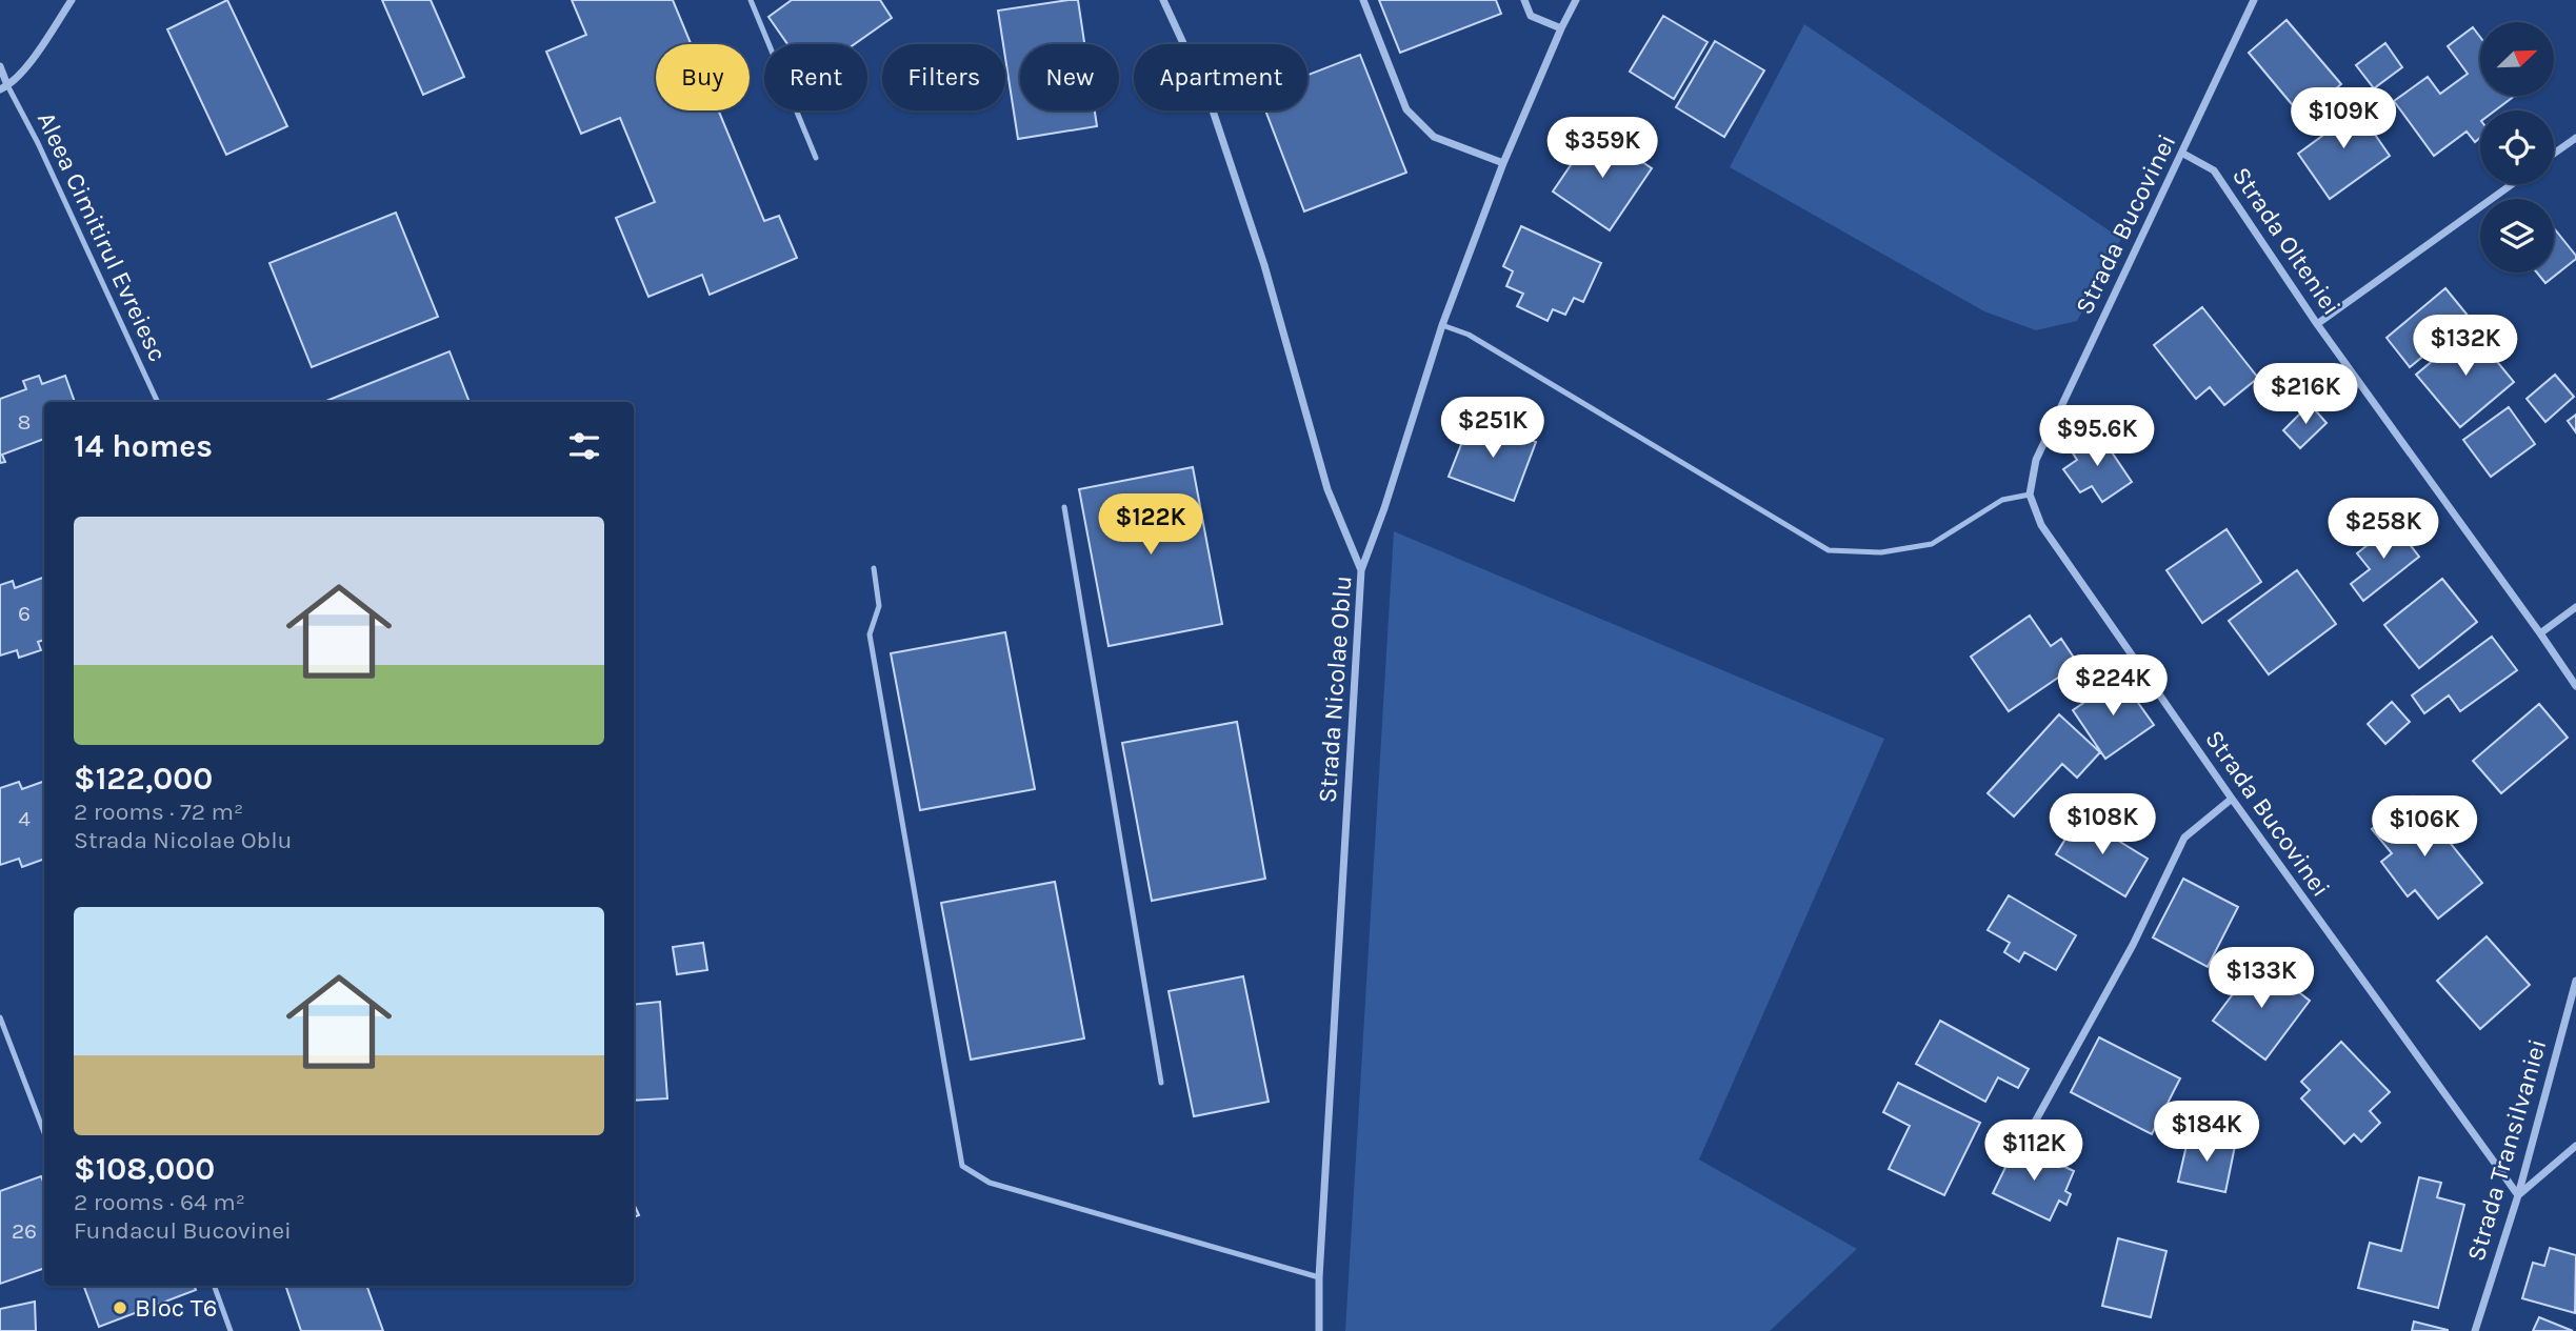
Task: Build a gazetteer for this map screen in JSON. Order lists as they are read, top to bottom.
{
  "streets": {
    "street": [
      "Strada Bucovinei",
      "Strada Olteniei",
      "Strada Nicolae Oblu",
      "Strada Transilvaniei"
    ],
    "lane": ["Aleea Cimitirul Evreiesc"]
  },
  "crossings": [
    ["Strada Bucovinei", "Strada Olteniei"],
    ["Strada Bucovinei", "Strada Transilvaniei"]
  ],
  "places": ["Bloc T6"],
  "house_numbers": [
    "8",
    "6",
    "4",
    "26"
  ],
  "north": "top right",
  "page": {
    "chip": [
      "Buy",
      "Rent",
      "Filters",
      "New",
      "Apartment"
    ],
    "price": [
      "$109K",
      "$359K",
      "$132K",
      "$216K",
      "$251K",
      "$95.6K",
      "$122K",
      "$258K",
      "$224K",
      "$108K",
      "$106K",
      "$133K",
      "$184K",
      "$112K"
    ],
    "heading": "14 homes",
    "list": [
      {
        "name": "$122,000",
        "note": "2 rooms · 72 m² · Strada Nicolae Oblu"
      },
      {
        "name": "$108,000",
        "note": "2 rooms · 64 m² · Fundacul Bucovinei"
      }
    ]
  }
}
